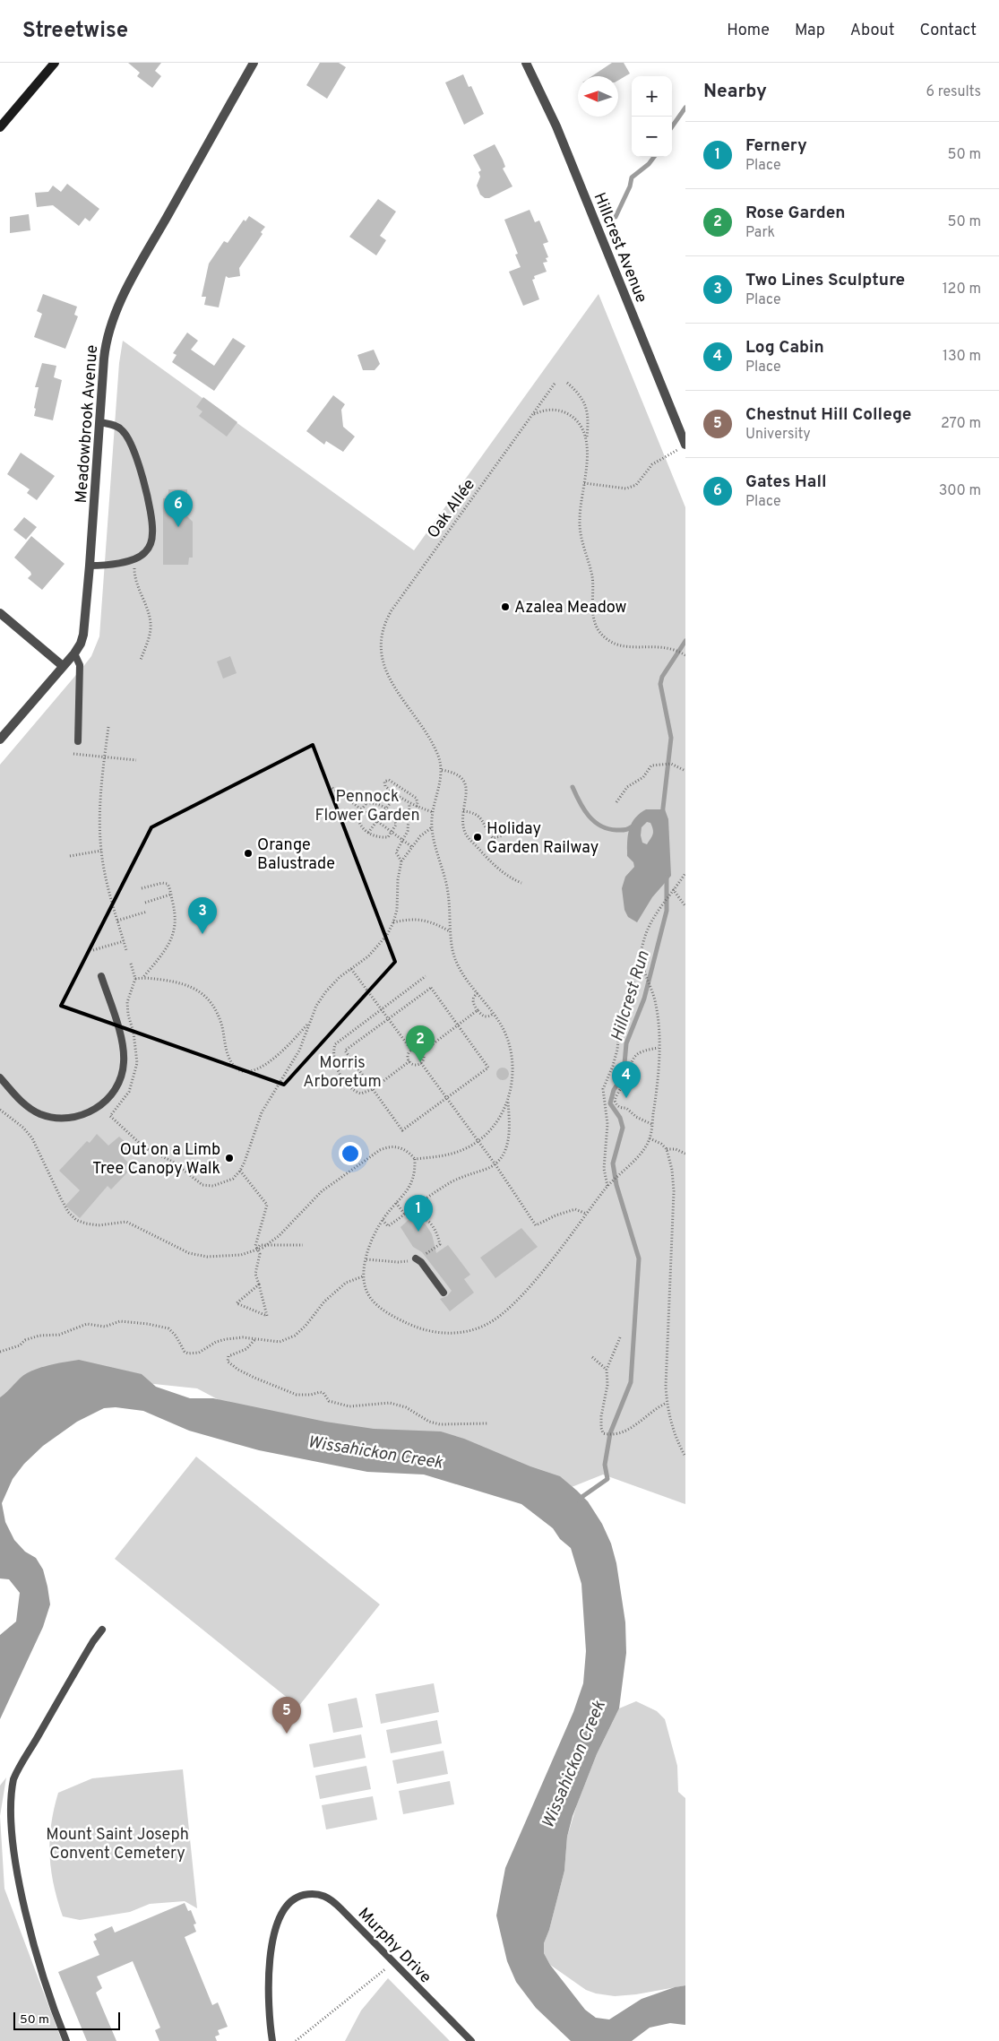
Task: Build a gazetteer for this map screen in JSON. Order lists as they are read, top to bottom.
{
  "streets": {
    "street": ["Hillcrest Avenue", "Meadowbrook Avenue"],
    "lane": ["Murphy Drive"],
    "path": ["Oak Allée"]
  },
  "water": ["Hillcrest Run", "Wissahickon Creek"],
  "parks": ["Pennock Flower Garden", "Morris Arboretum", "Mount Saint Joseph Convent Cemetery"],
  "places": [
    "Azalea Meadow",
    "Holiday Garden Railway",
    "Orange Balustrade",
    "Out on a Limb Tree Canopy Walk"
  ],
  "scale_bar": "50 m",
  "north": "left",
  "page": {
    "header": "Streetwise",
    "nav": [
      "Home",
      "Map",
      "About",
      "Contact"
    ],
    "heading": ["Nearby", "6 results"],
    "map_buttons": ["+", "−"],
    "list": [
      {
        "mark": "1",
        "name": "Fernery",
        "note": "Place",
        "value": "50 m"
      },
      {
        "mark": "2",
        "name": "Rose Garden",
        "note": "Park",
        "value": "50 m"
      },
      {
        "mark": "3",
        "name": "Two Lines Sculpture",
        "note": "Place",
        "value": "120 m"
      },
      {
        "mark": "4",
        "name": "Log Cabin",
        "note": "Place",
        "value": "130 m"
      },
      {
        "mark": "5",
        "name": "Chestnut Hill College",
        "note": "University",
        "value": "270 m"
      },
      {
        "mark": "6",
        "name": "Gates Hall",
        "note": "Place",
        "value": "300 m"
      }
    ],
    "pins": [
      "6",
      "3",
      "2",
      "4",
      "1",
      "5"
    ],
    "scale": "50 m"
  }
}
